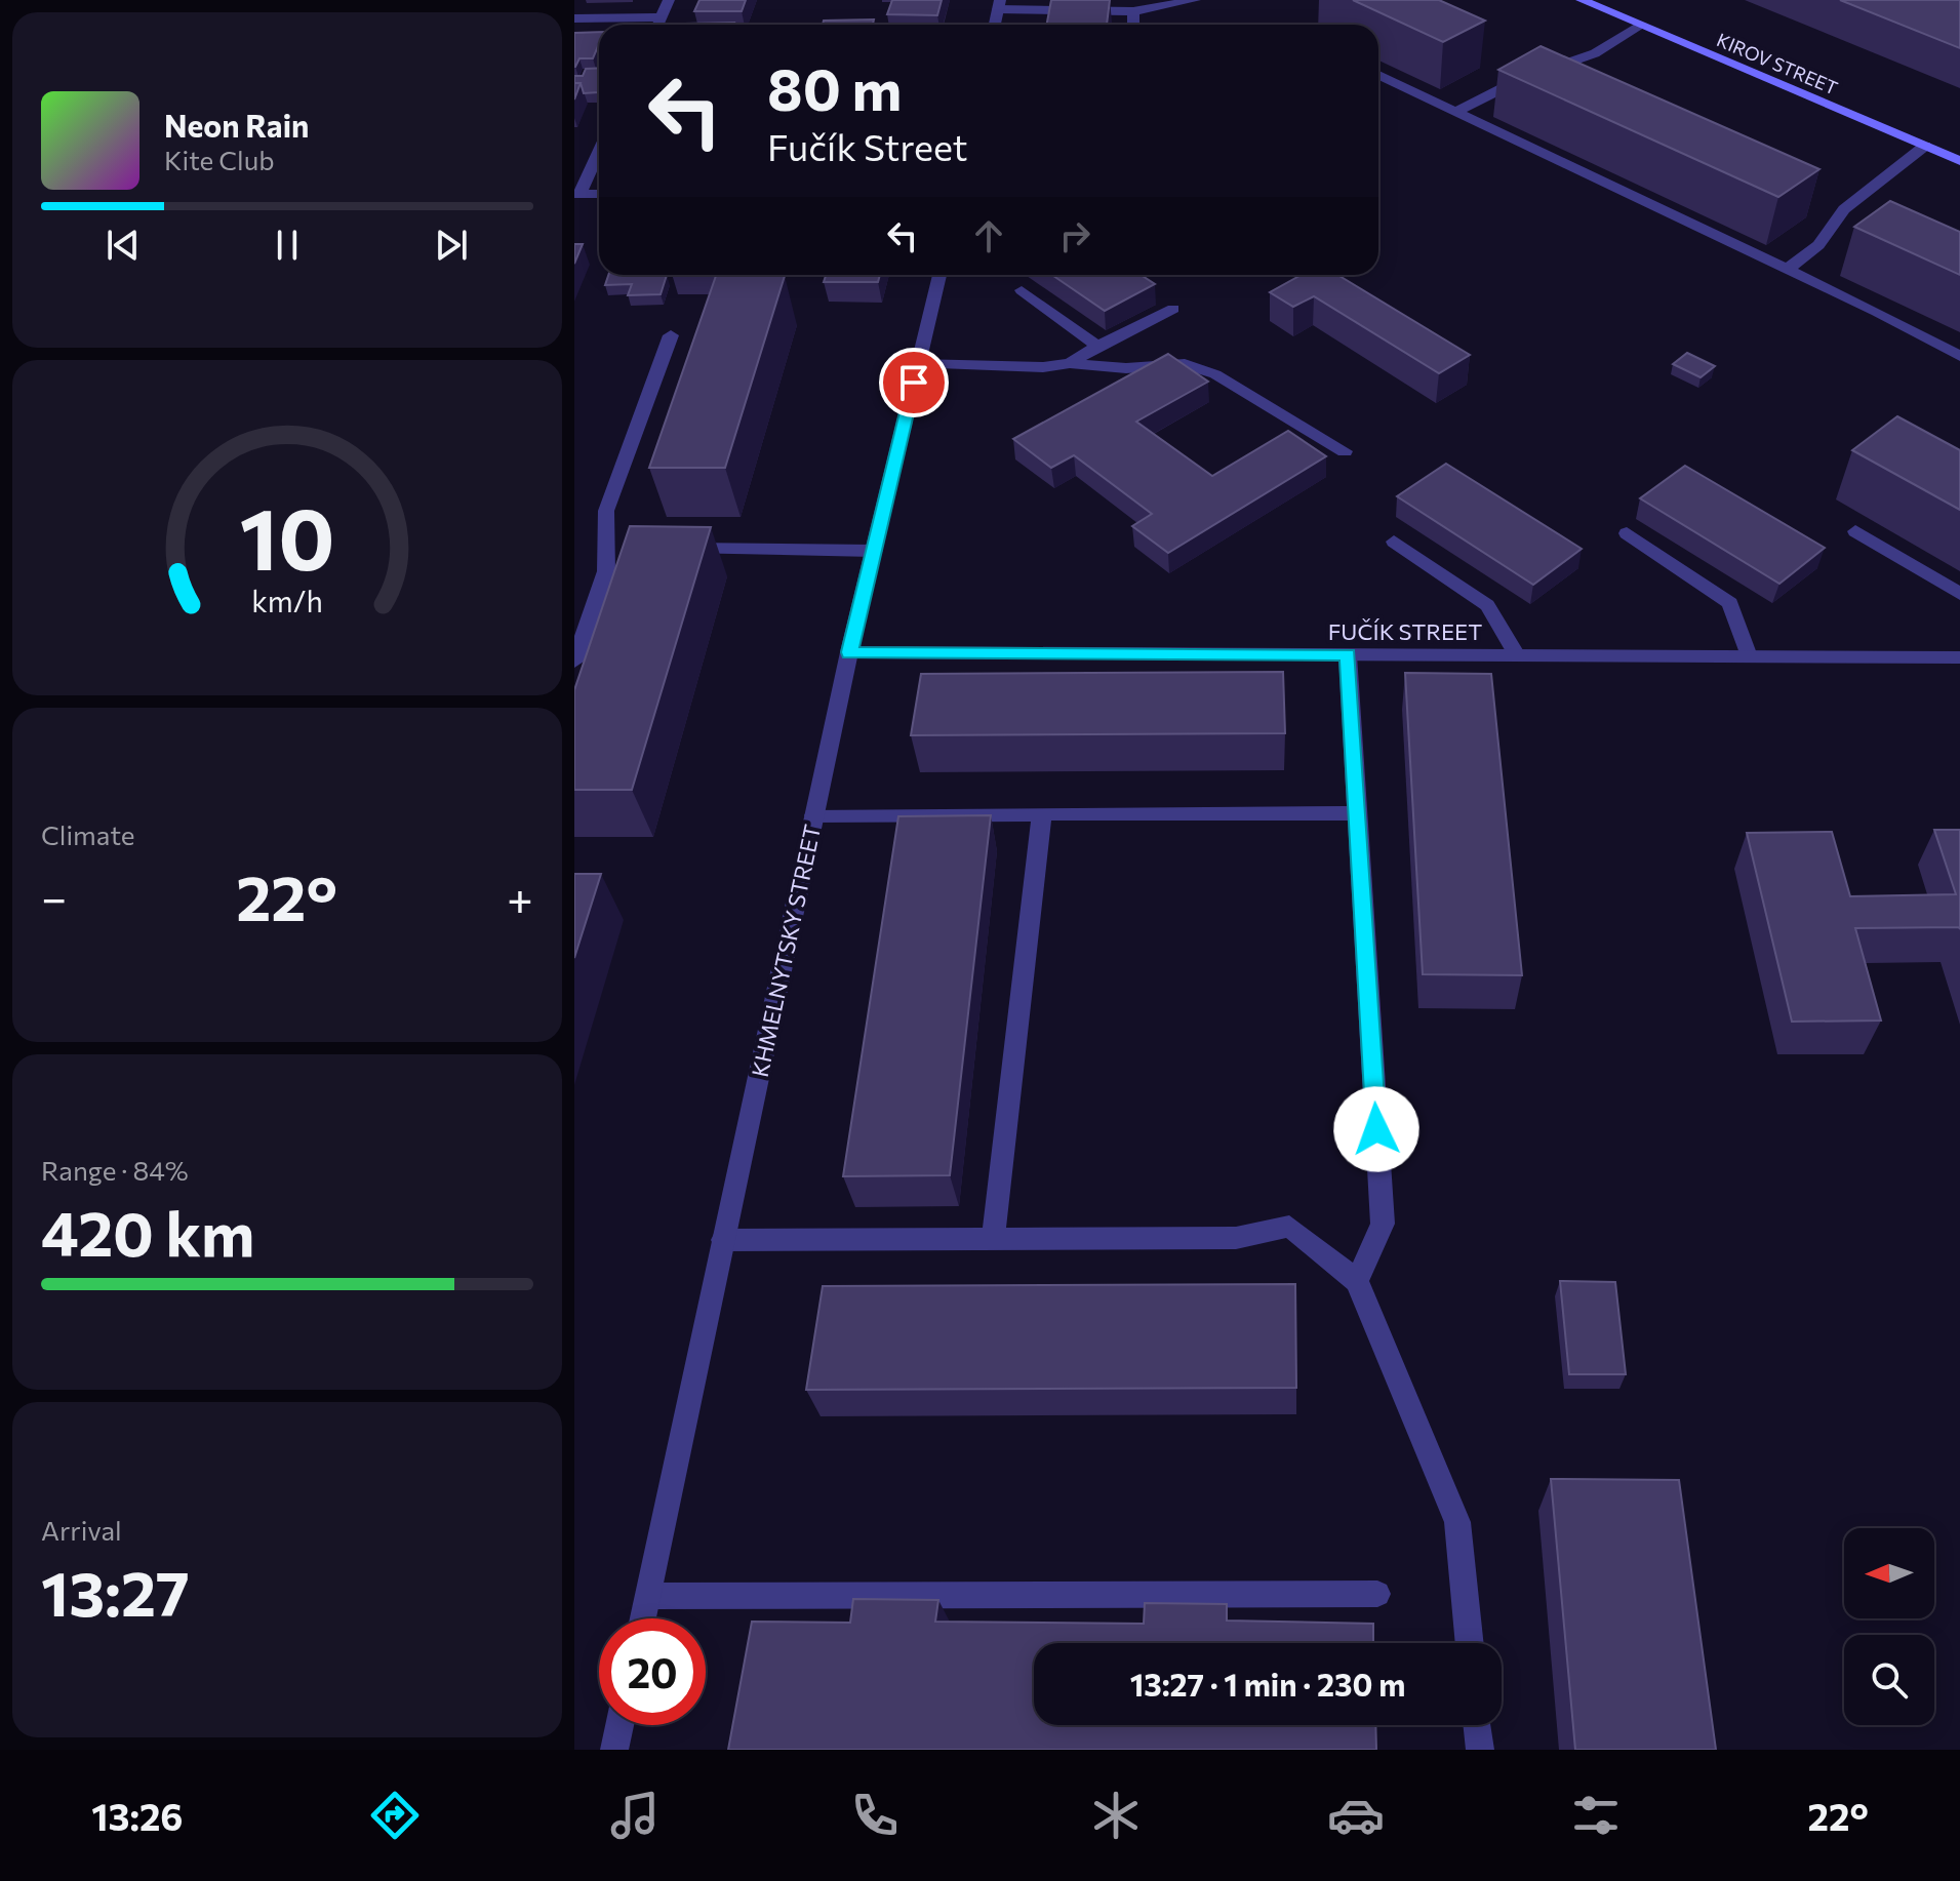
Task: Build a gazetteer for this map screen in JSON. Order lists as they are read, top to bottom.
{
  "streets": {
    "main road": ["KIROV STREET"],
    "street": ["FUČÍK STREET", "KHMELNYTSKY STREET"]
  },
  "crossings": [
    ["FUČÍK STREET", "KHMELNYTSKY STREET"]
  ],
  "north": "left",
  "page": {
    "turn": ["80 m", "Fučík Street"],
    "song": ["Neon Rain", "Kite Club"],
    "tile": [
      "Climate",
      ["Range · 84%", "420 km"],
      ["Arrival", "13:27"]
    ],
    "heat": ["−", "22°", "+"],
    "limit": "20",
    "trip": "13:27 · 1 min · 230 m",
    "tabs": ["13:26", "22°"],
    "gauge": ["10", "km/h"]
  }
}
